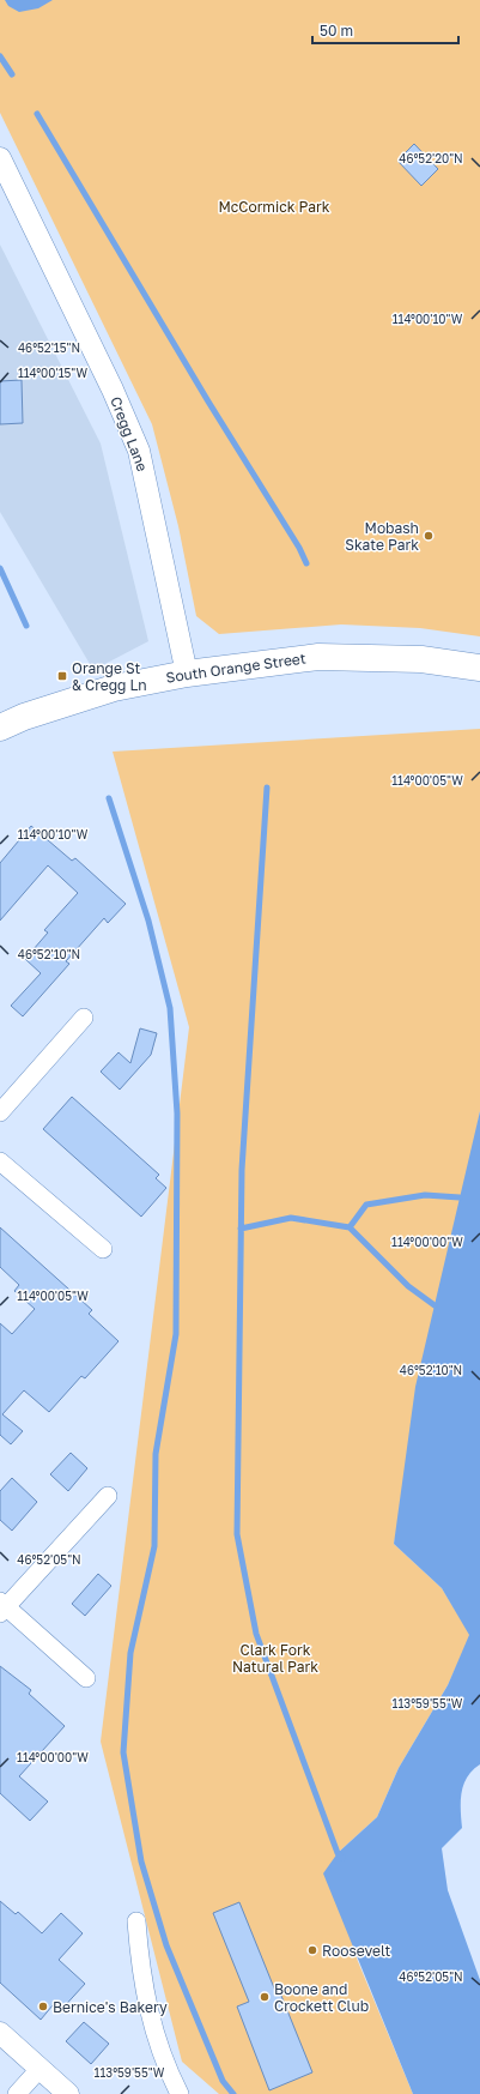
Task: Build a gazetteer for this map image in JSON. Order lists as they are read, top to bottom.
{
  "streets": {
    "main road": ["South Orange Street"],
    "street": ["Cregg Lane"]
  },
  "crossings": [
    ["Cregg Lane", "South Orange Street"]
  ],
  "parks": ["McCormick Park", "Clark Fork Natural Park"],
  "places": {
    "other": [
      "Mobash Skate Park",
      "Roosevelt",
      "Boone and Crockett Club",
      "Bernice's Bakery"
    ],
    "transit": ["Orange St & Cregg Ln"]
  },
  "scale_bar": "50 m",
  "coordinates": [
    "46°52'20\"N",
    "114°00'10\"W",
    "46°52'15\"N",
    "114°00'15\"W",
    "114°00'05\"W",
    "46°52'10\"N",
    "114°00'00\"W",
    "46°52'05\"N",
    "113°59'55\"W"
  ]
}
